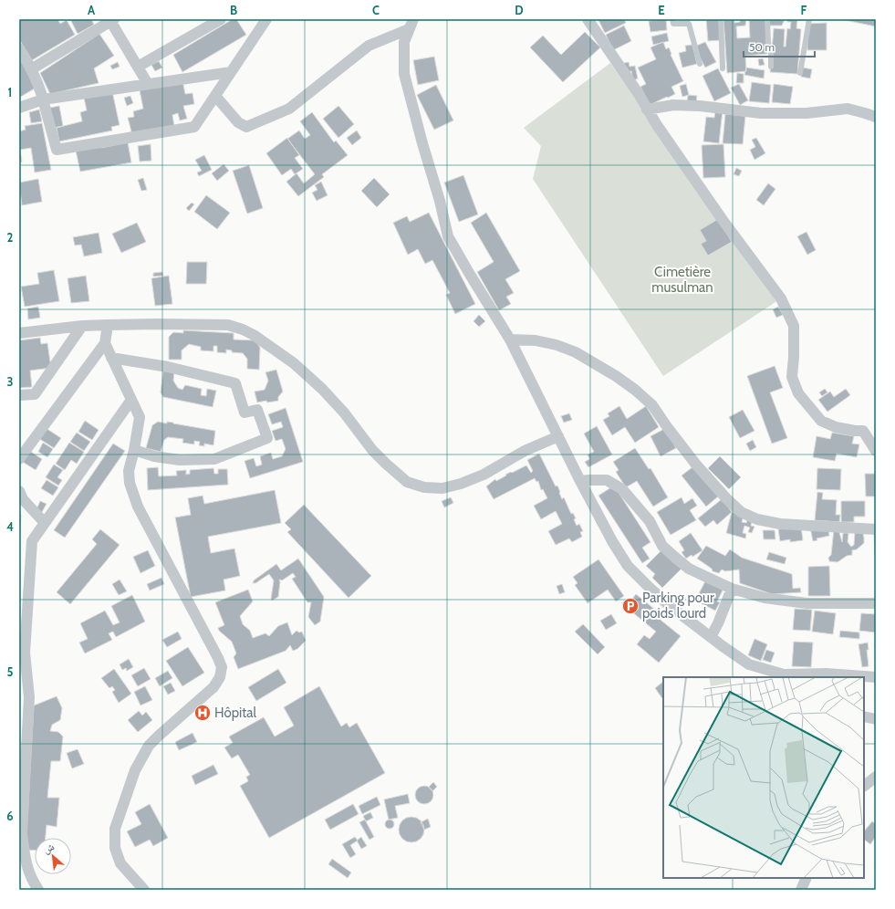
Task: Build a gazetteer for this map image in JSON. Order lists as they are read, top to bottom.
{
  "parks": ["Cimetière musulman"],
  "places": {
    "parking": ["Parking pour poids lourd"],
    "hospital": ["Hôpital"]
  },
  "scale_bar": "50 m",
  "north": "top left",
  "grid": {
    "columns": [
      "A",
      "B",
      "C",
      "D",
      "E",
      "F"
    ],
    "rows": [
      "1",
      "2",
      "3",
      "4",
      "5",
      "6"
    ]
  }
}
